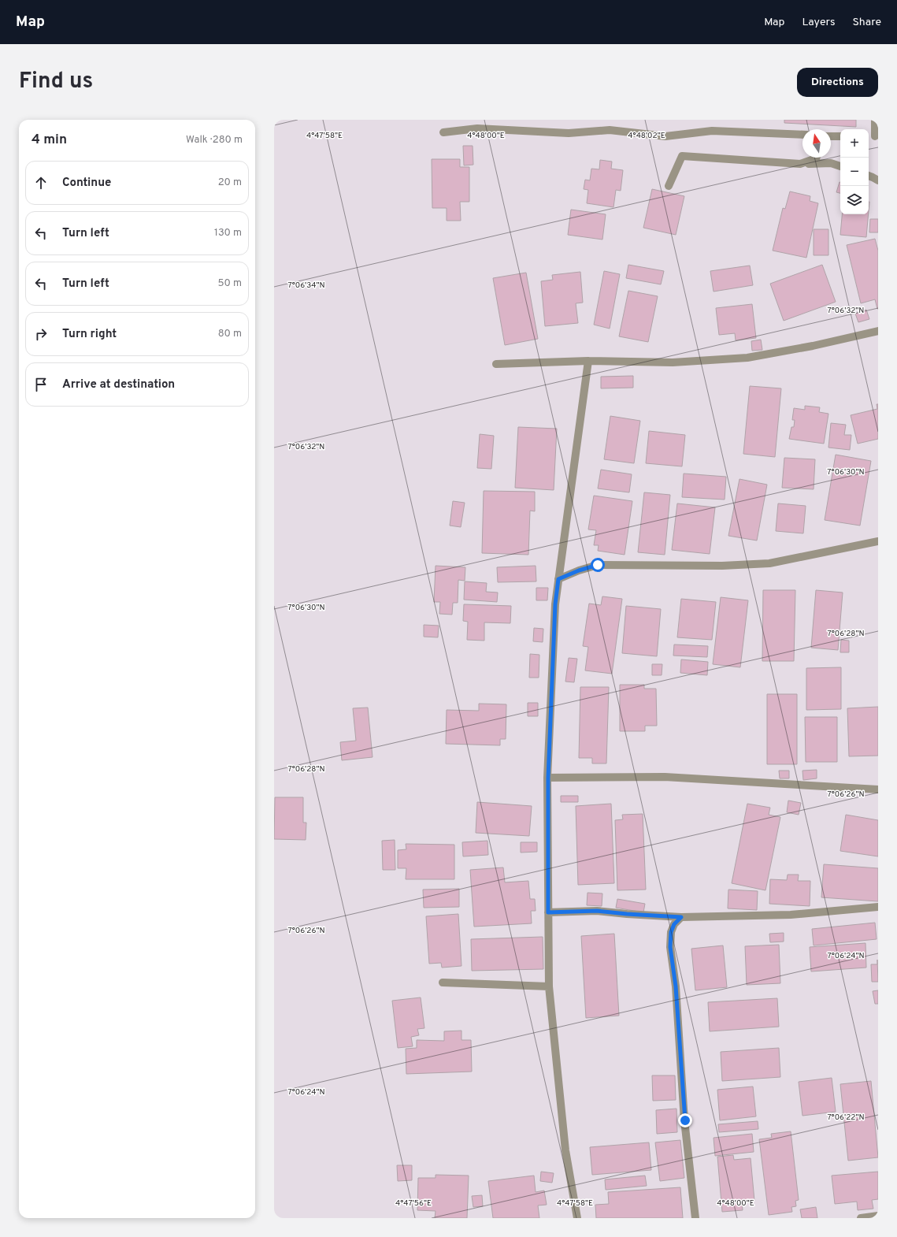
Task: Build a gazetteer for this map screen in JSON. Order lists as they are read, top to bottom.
{
  "north": "top",
  "page": {
    "header": "Map",
    "nav": ["Map", "Layers", "Share"],
    "title": "Find us",
    "buttons": "Directions",
    "heading": ["4 min", "Walk · 280 m"],
    "map_buttons": ["+", "−"],
    "list": [
      ["Continue", "20 m"],
      ["Turn left", "130 m"],
      ["Turn left", "50 m"],
      ["Turn right", "80 m"],
      "Arrive at destination"
    ]
  },
  "coordinates": [
    "4°47'58\"E",
    "4°48'00\"E",
    "4°48'02\"E",
    "7°06'34\"N",
    "7°06'32\"N",
    "7°06'30\"N",
    "7°06'28\"N",
    "7°06'26\"N",
    "7°06'24\"N",
    "7°06'22\"N",
    "4°47'56\"E"
  ]
}
